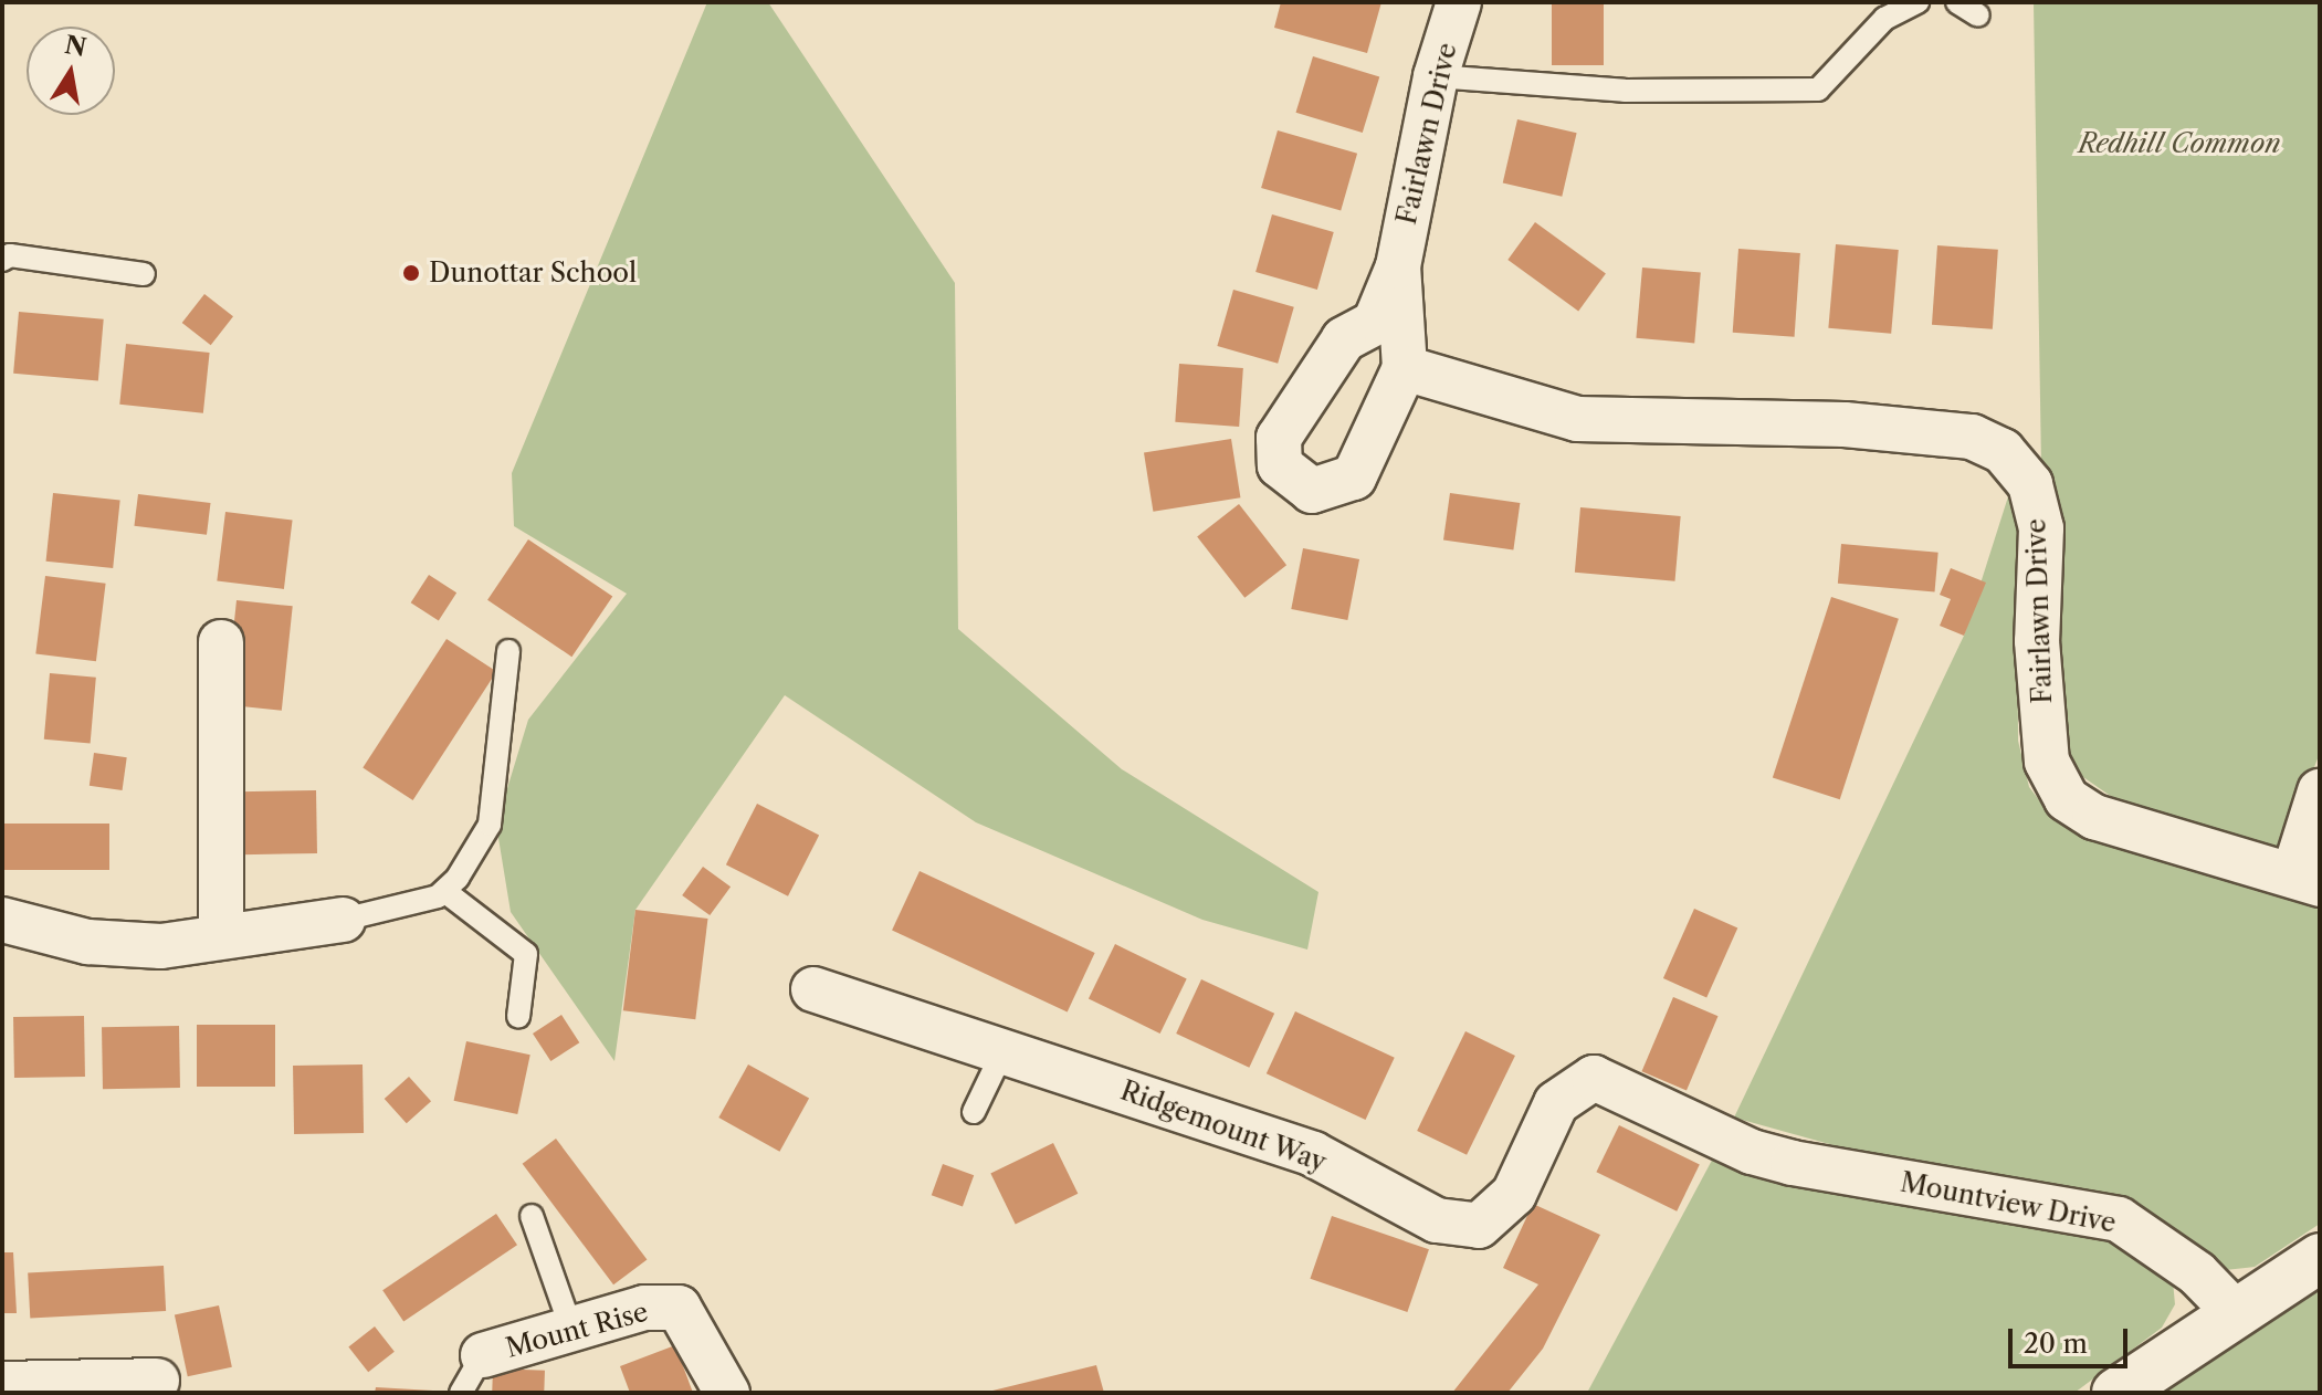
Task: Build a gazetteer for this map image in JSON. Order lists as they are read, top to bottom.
{
  "streets": {
    "street": [
      "Fairlawn Drive",
      "Ridgemount Way",
      "Mountview Drive",
      "Mount Rise"
    ]
  },
  "crossings": [
    ["Ridgemount Way", "Mountview Drive"]
  ],
  "parks": ["Redhill Common"],
  "places": ["Dunottar School"],
  "scale_bar": "20 m",
  "north": "top"
}
